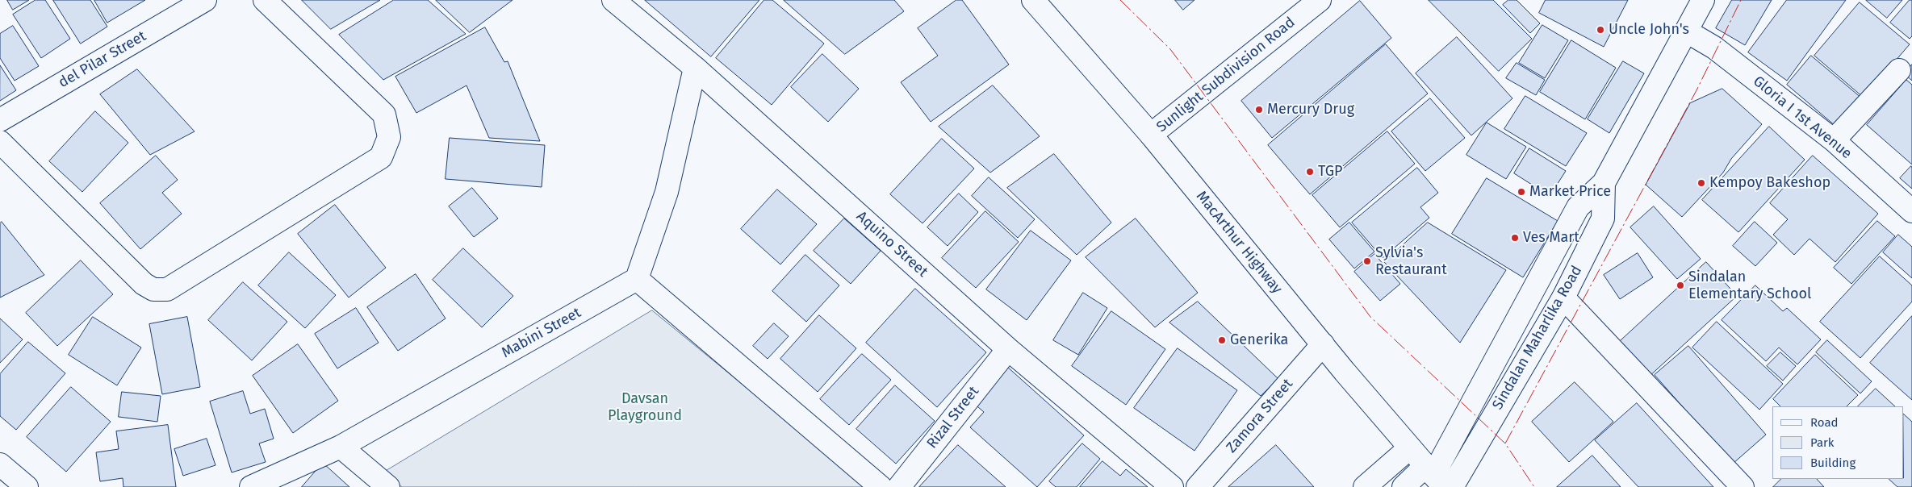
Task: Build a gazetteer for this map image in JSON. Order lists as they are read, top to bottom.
{
  "streets": {
    "main road": [
      "del Pilar Street",
      "Sunlight Subdivision Road",
      "Gloria I 1st Avenue",
      "MacArthur Highway",
      "Aquino Street",
      "Mabini Street",
      "Sindalan Maharlika Road",
      "Zamora Street",
      "Rizal Street"
    ]
  },
  "crossings": [
    ["Sunlight Subdivision Road", "MacArthur Highway"],
    ["Gloria I 1st Avenue", "Sindalan Maharlika Road"],
    ["MacArthur Highway", "Sindalan Maharlika Road"],
    ["MacArthur Highway", "Zamora Street"],
    ["Aquino Street", "Rizal Street"]
  ],
  "parks": ["Davsan Playground"],
  "places": [
    "Uncle John's",
    "Mercury Drug",
    "TGP",
    "Kempoy Bakeshop",
    "Market Price",
    "Ves Mart",
    "Sylvia's Restaurant",
    "Sindalan Elementary School",
    "Generika"
  ],
  "legend": ["Road", "Park", "Building"]
}
